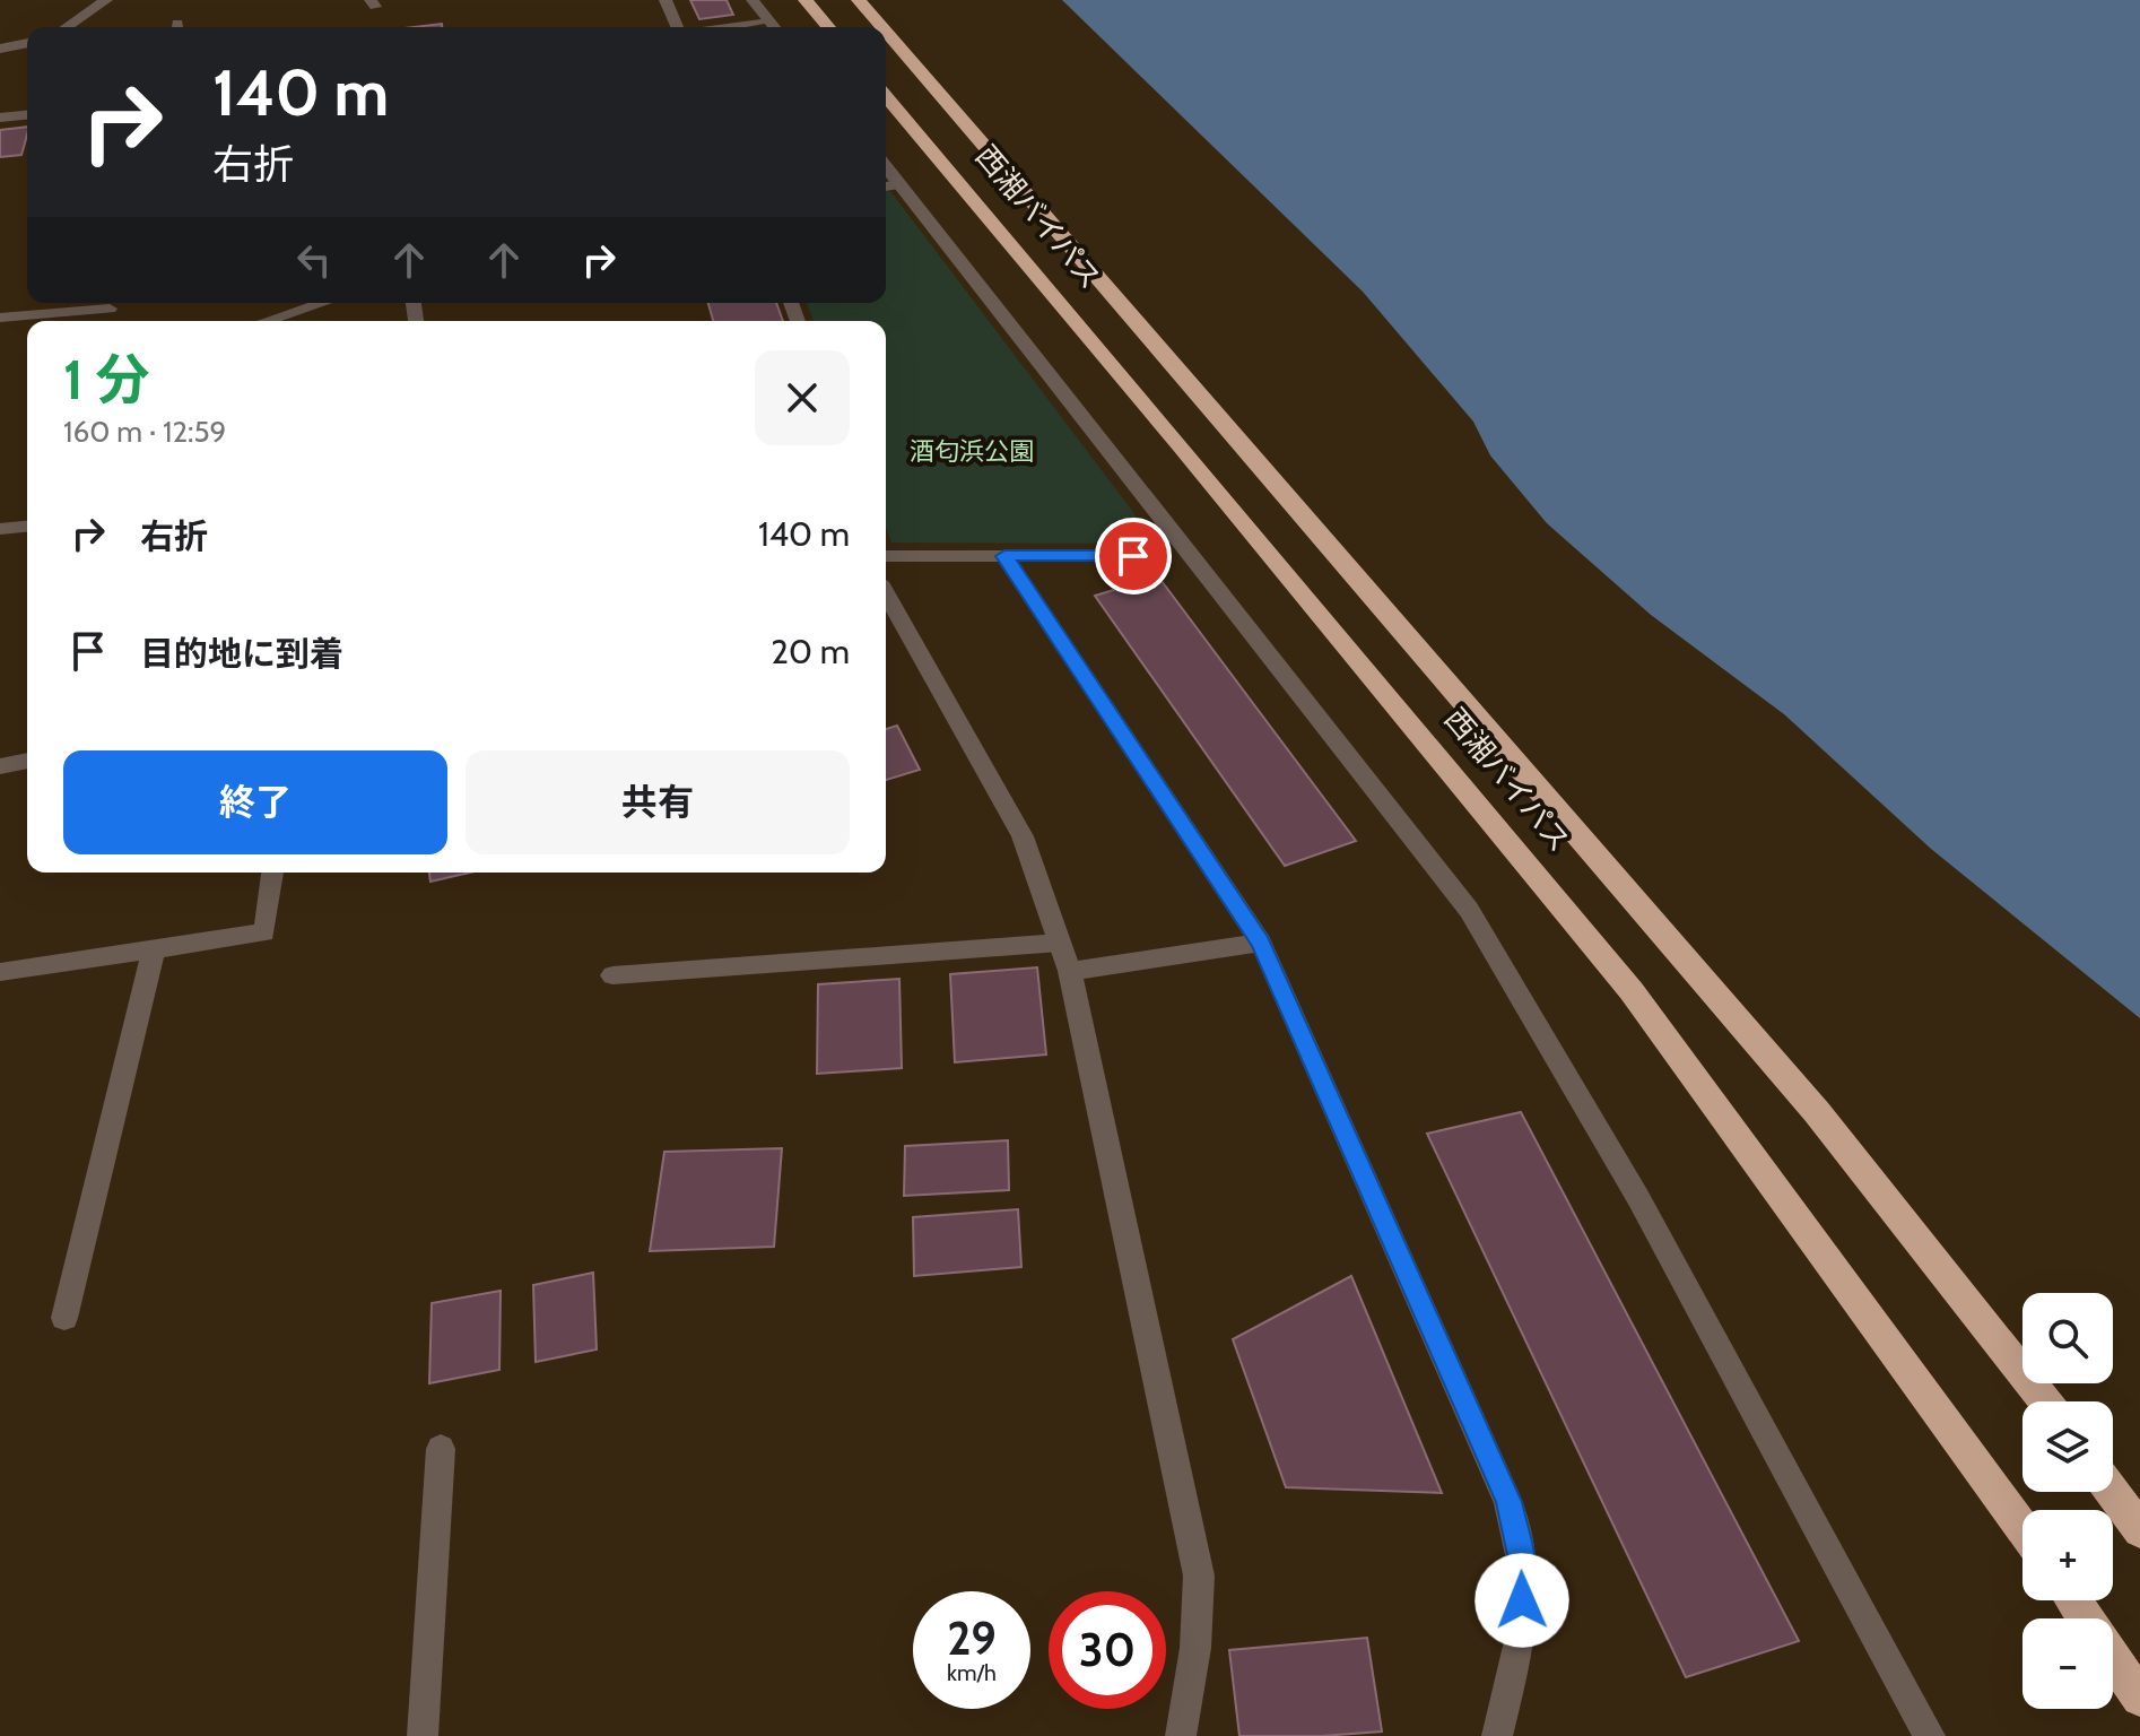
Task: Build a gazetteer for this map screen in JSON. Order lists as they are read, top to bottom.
{
  "streets": {
    "highway": ["西湘バイパス"]
  },
  "parks": ["酒匂浜公園"],
  "page": {
    "turn": ["140 m", "右折"],
    "heading": ["1 分", "160 m · 12:59"],
    "list": [
      {
        "name": "右折",
        "value": "140 m"
      },
      {
        "name": "目的地に到着",
        "value": "20 m"
      }
    ],
    "buttons": ["終了", "共有"],
    "map_buttons": ["+", "−"],
    "speed": "29 km/h",
    "limit": "30"
  }
}
